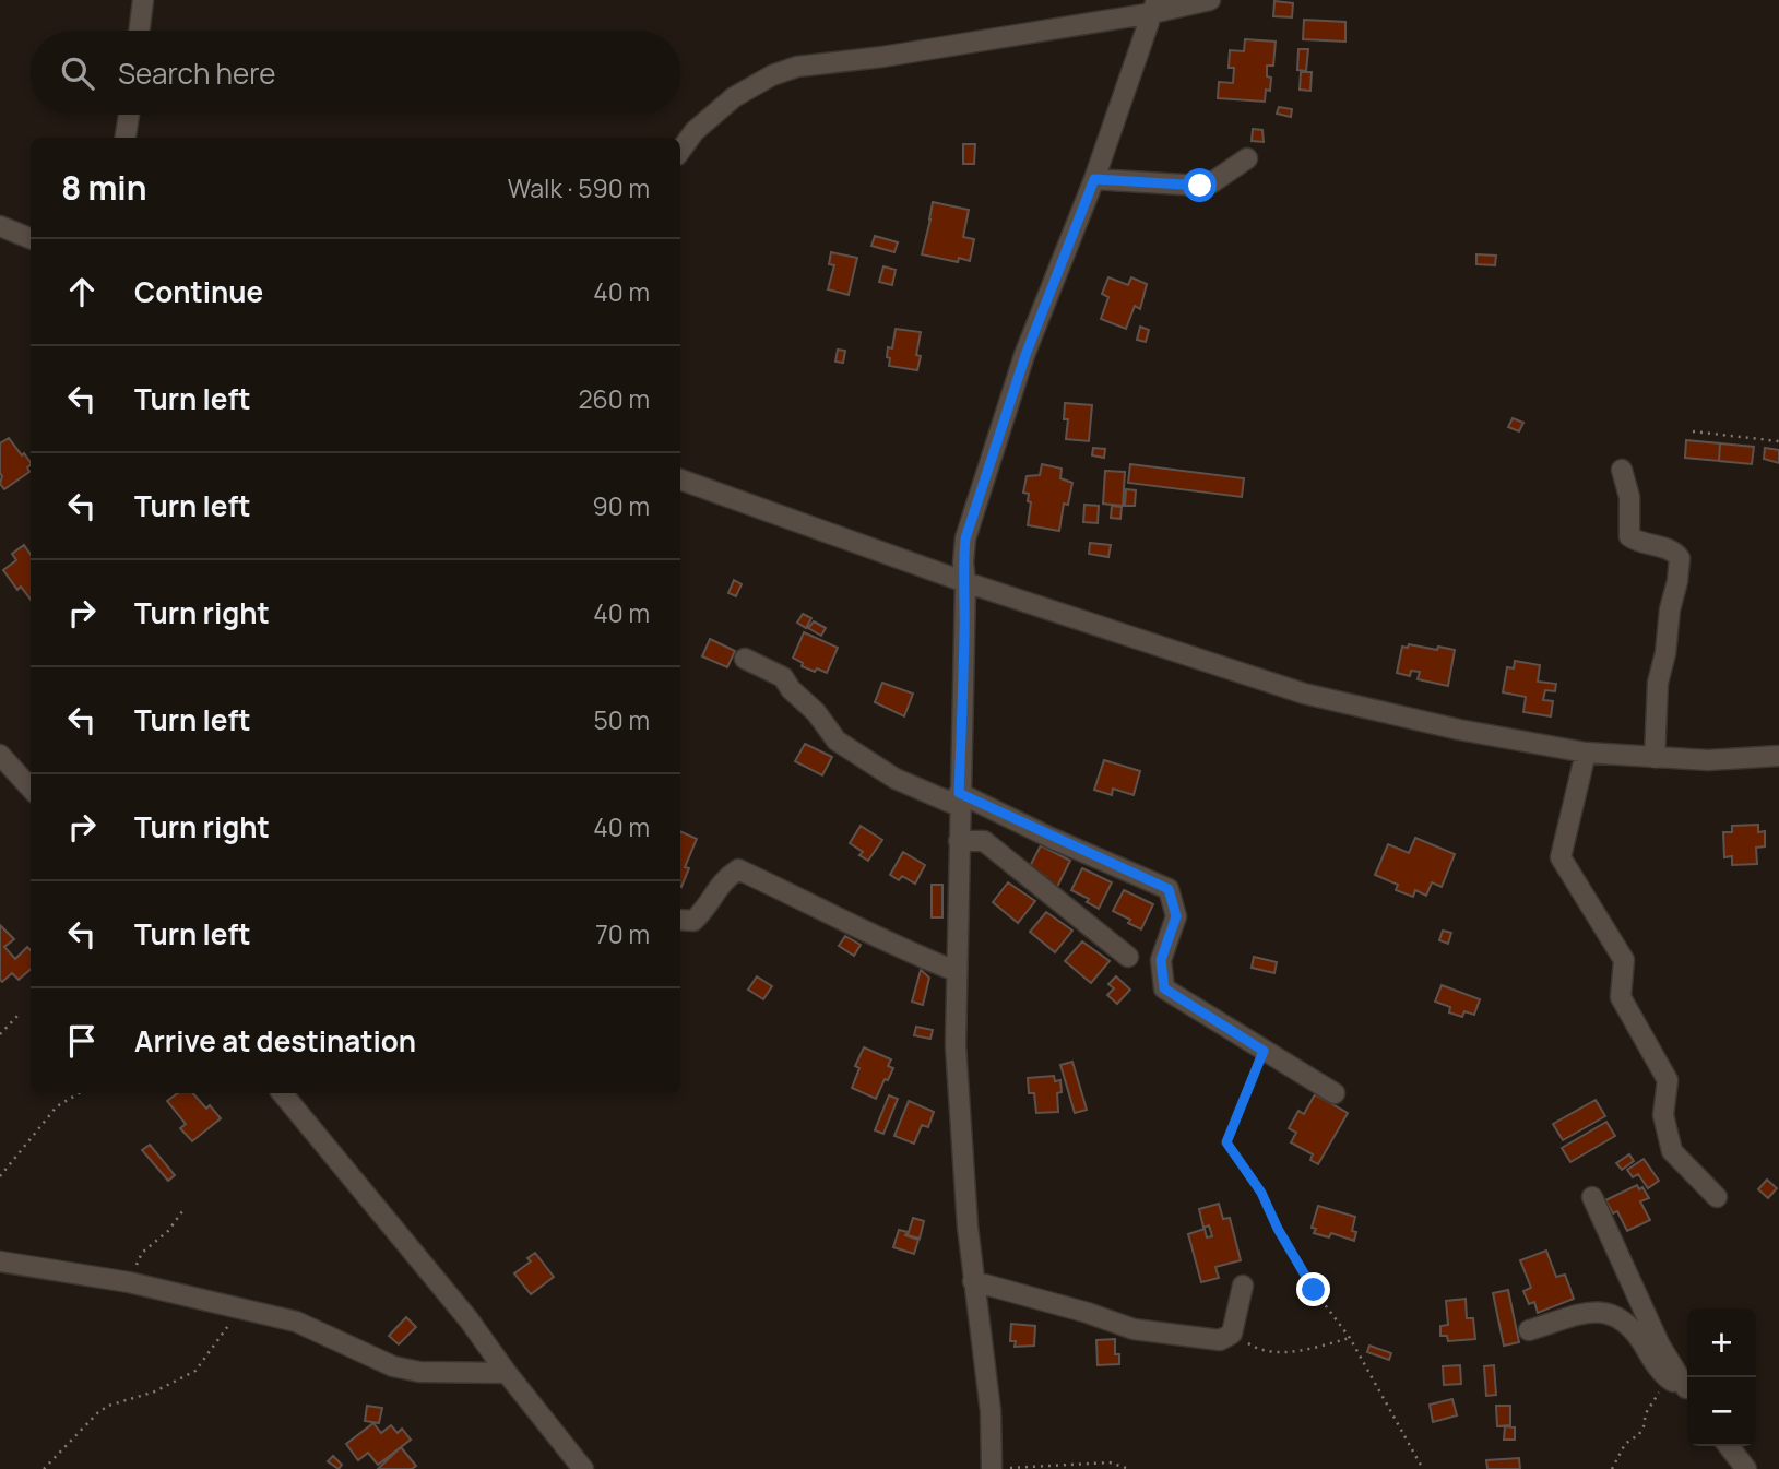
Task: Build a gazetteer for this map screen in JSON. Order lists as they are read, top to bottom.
{
  "page": {
    "search": "Search here",
    "heading": ["8 min", "Walk · 590 m"],
    "list": [
      ["Continue", "40 m"],
      ["Turn left", "260 m"],
      ["Turn left", "90 m"],
      ["Turn right", "40 m"],
      ["Turn left", "50 m"],
      ["Turn right", "40 m"],
      ["Turn left", "70 m"],
      "Arrive at destination"
    ],
    "map_buttons": ["+", "−"]
  }
}
